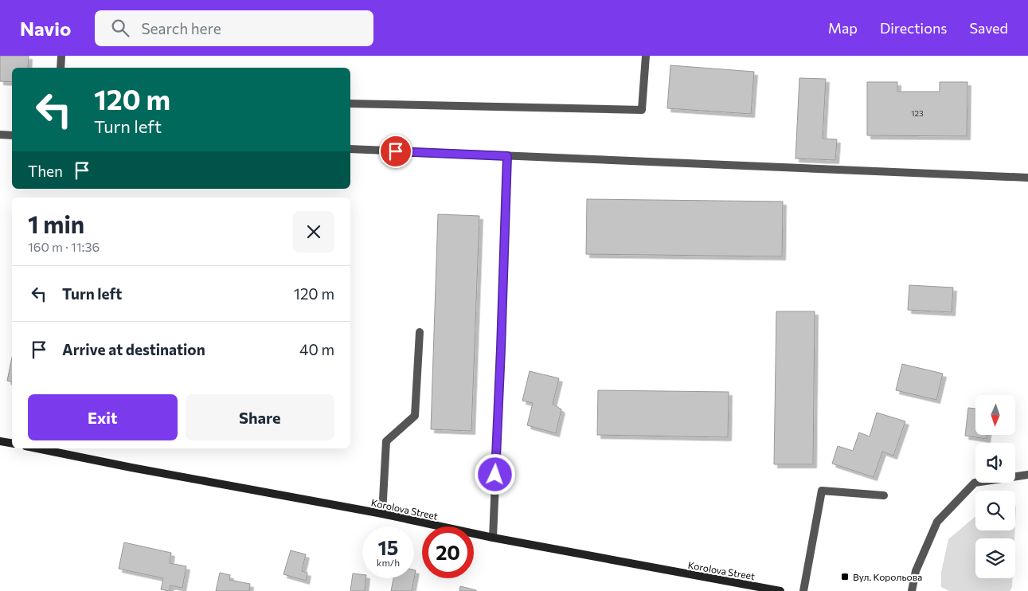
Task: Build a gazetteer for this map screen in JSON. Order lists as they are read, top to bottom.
{
  "streets": {
    "main road": ["Korolova Street"]
  },
  "places": {
    "transit": ["Вул. Корольова"]
  },
  "house_numbers": ["123"],
  "north": "bottom",
  "page": {
    "header": "Navio",
    "search": "Search here",
    "nav": ["Map", "Directions", "Saved"],
    "turn": ["120 m", "Turn left"],
    "then": "Then",
    "heading": ["1 min", "160 m · 11:36"],
    "list": [
      {
        "name": "Turn left",
        "value": "120 m"
      },
      {
        "name": "Arrive at destination",
        "value": "40 m"
      }
    ],
    "buttons": ["Exit", "Share"],
    "speed": "15 km/h",
    "limit": "20"
  }
}
